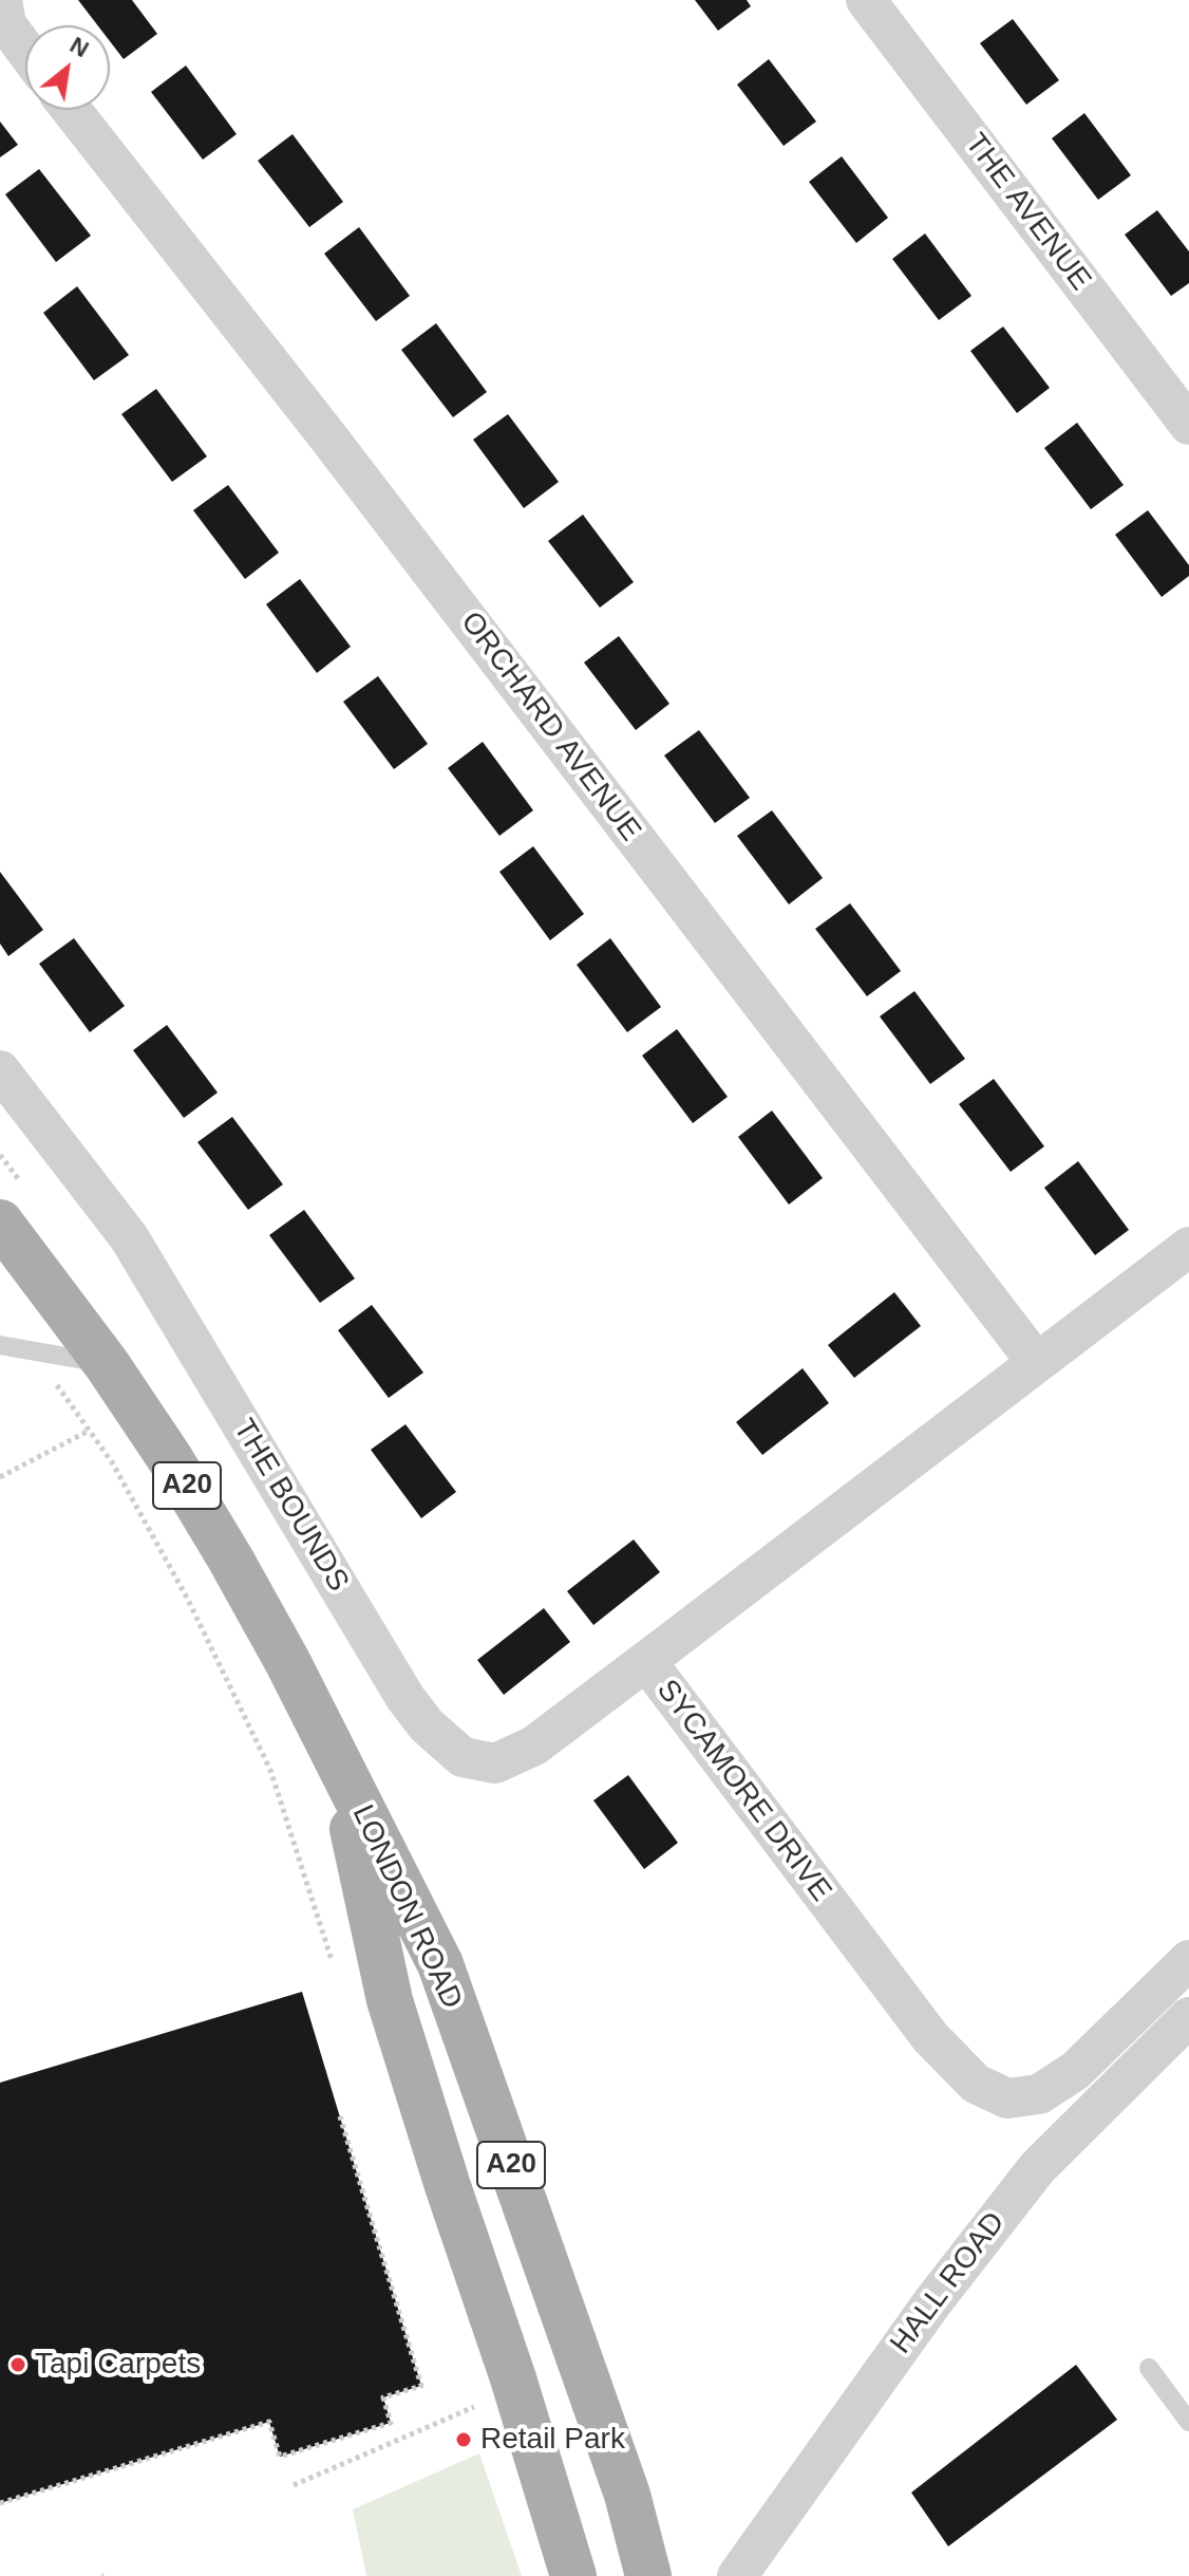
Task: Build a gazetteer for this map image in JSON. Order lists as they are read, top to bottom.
{
  "streets": {
    "main road": ["A20", "LONDON ROAD"],
    "street": [
      "THE AVENUE",
      "ORCHARD AVENUE",
      "THE BOUNDS",
      "SYCAMORE DRIVE",
      "HALL ROAD"
    ]
  },
  "crossings": [
    ["ORCHARD AVENUE", "SYCAMORE DRIVE"],
    ["THE BOUNDS", "SYCAMORE DRIVE"]
  ],
  "places": ["Tapi Carpets", "Retail Park"],
  "north": "top right"
}
